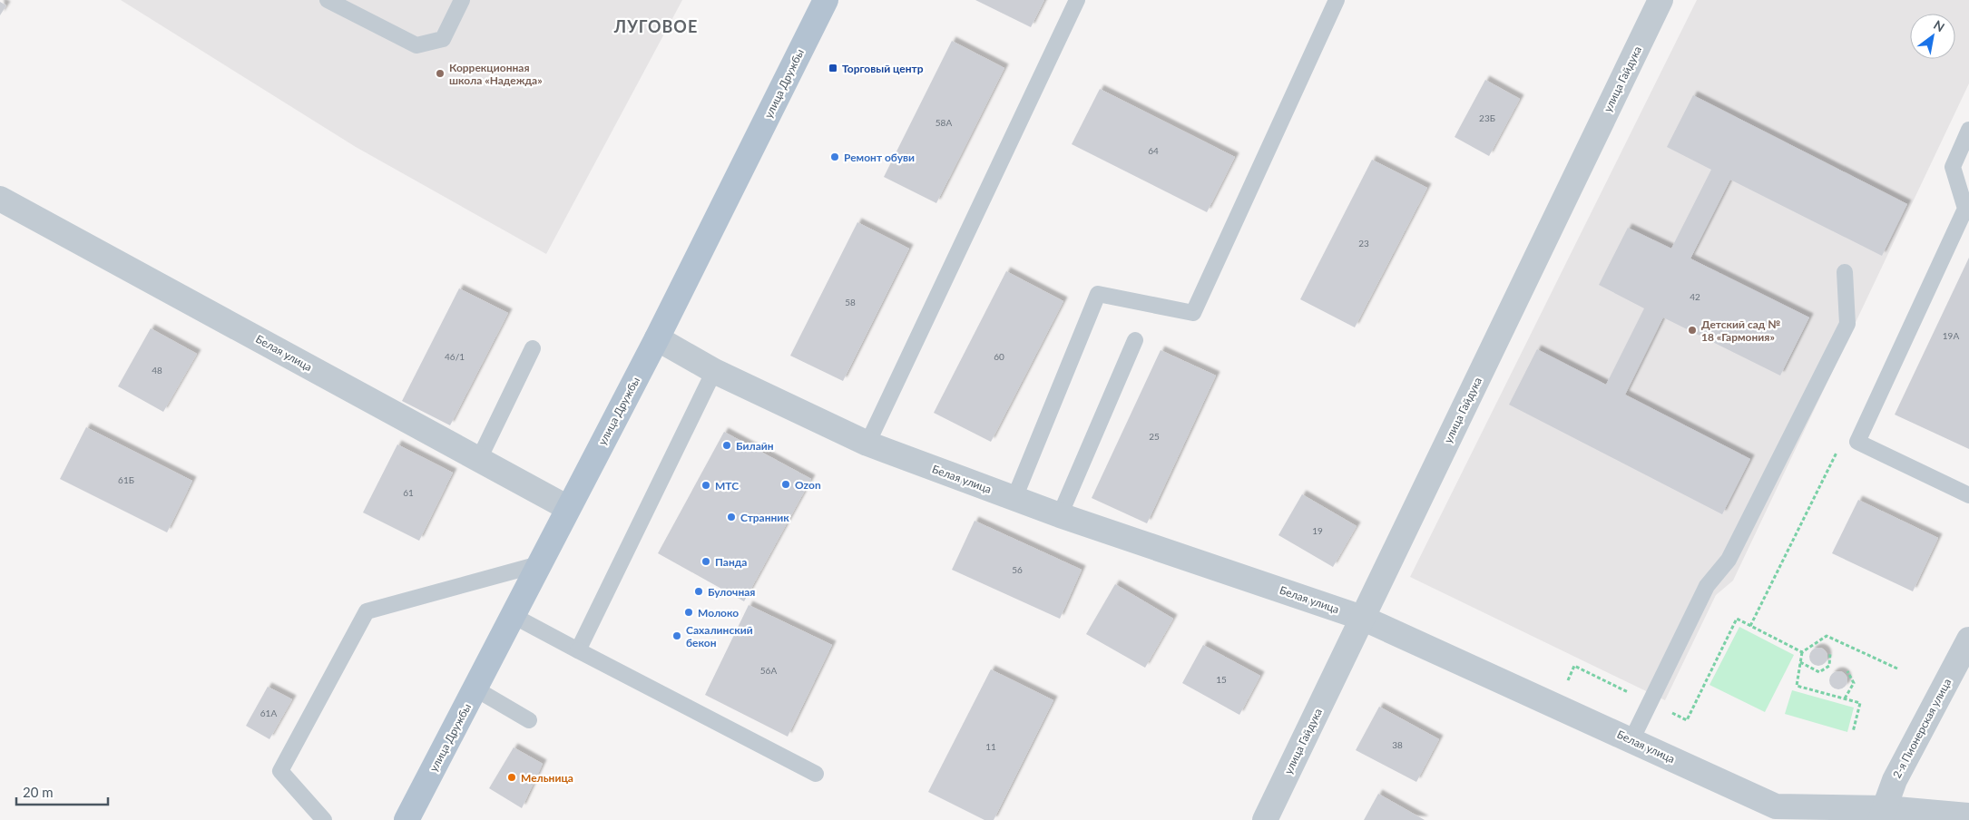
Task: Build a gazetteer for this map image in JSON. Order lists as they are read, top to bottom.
{
  "streets": {
    "main road": ["улица Дружбы"],
    "street": ["улица Гайдука", "Белая улица", "2-я Пионерская улица"]
  },
  "crossings": [
    ["улица Гайдука", "Белая улица"],
    ["улица Дружбы", "Белая улица"],
    ["Белая улица", "2-я Пионерская улица"]
  ],
  "districts": ["ЛУГОВОЕ"],
  "places": {
    "transit": ["Торговый центр"],
    "other": [
      "Коррекционная школа «Надежда»",
      "Ремонт обуви",
      "Детский сад № 18 «Гармония»",
      "Билайн",
      "Ozon",
      "МТС",
      "Странник",
      "Панда",
      "Булочная",
      "Молоко",
      "Сахалинский бекон",
      "Мельница"
    ]
  },
  "house_numbers": [
    "23Б",
    "58А",
    "64",
    "23",
    "42",
    "58",
    "19А",
    "46/1",
    "60",
    "48",
    "25",
    "61Б",
    "61",
    "19",
    "56",
    "56А",
    "15",
    "61А",
    "38",
    "11"
  ],
  "scale_bar": "20 m",
  "north": "top right"
}
